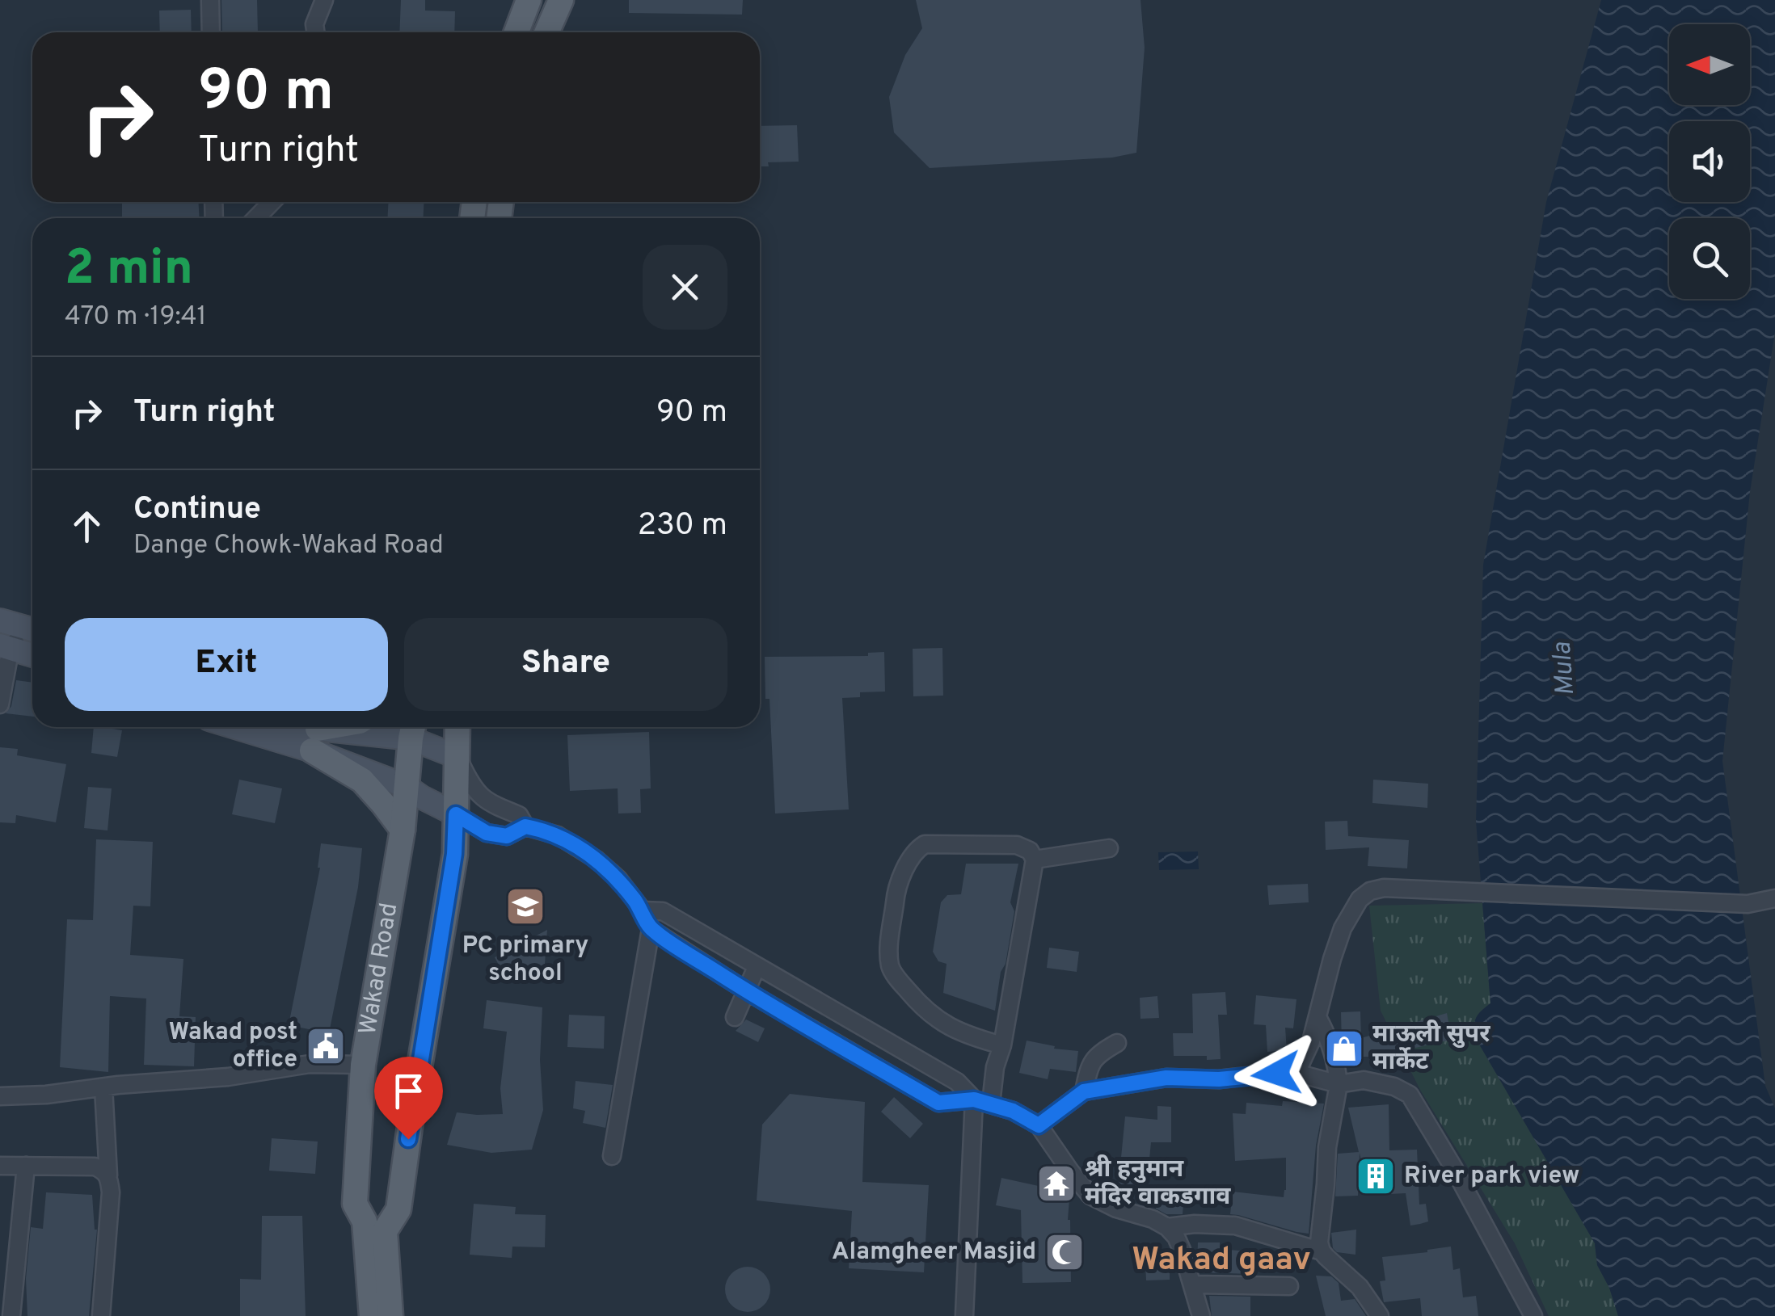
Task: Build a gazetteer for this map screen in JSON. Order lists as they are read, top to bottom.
{
  "streets": {
    "main road": ["Wakad Road"]
  },
  "districts": ["Wakad gaav"],
  "water": ["Mula"],
  "places": {
    "school or university": ["PC primary school"],
    "public building": ["Wakad post office"],
    "shop": ["माऊली सुपर मार्केट"],
    "building": ["River park view"],
    "temple": ["श्री हनुमान मंदिर वाकडगाव"],
    "mosque": ["Alamgheer Masjid"]
  },
  "north": "left",
  "page": {
    "turn": ["90 m", "Turn right"],
    "heading": ["2 min", "470 m · 19:41"],
    "list": [
      {
        "name": "Turn right",
        "value": "90 m"
      },
      {
        "name": "Continue",
        "note": "Dange Chowk-Wakad Road",
        "value": "230 m"
      }
    ],
    "buttons": ["Exit", "Share"]
  }
}
